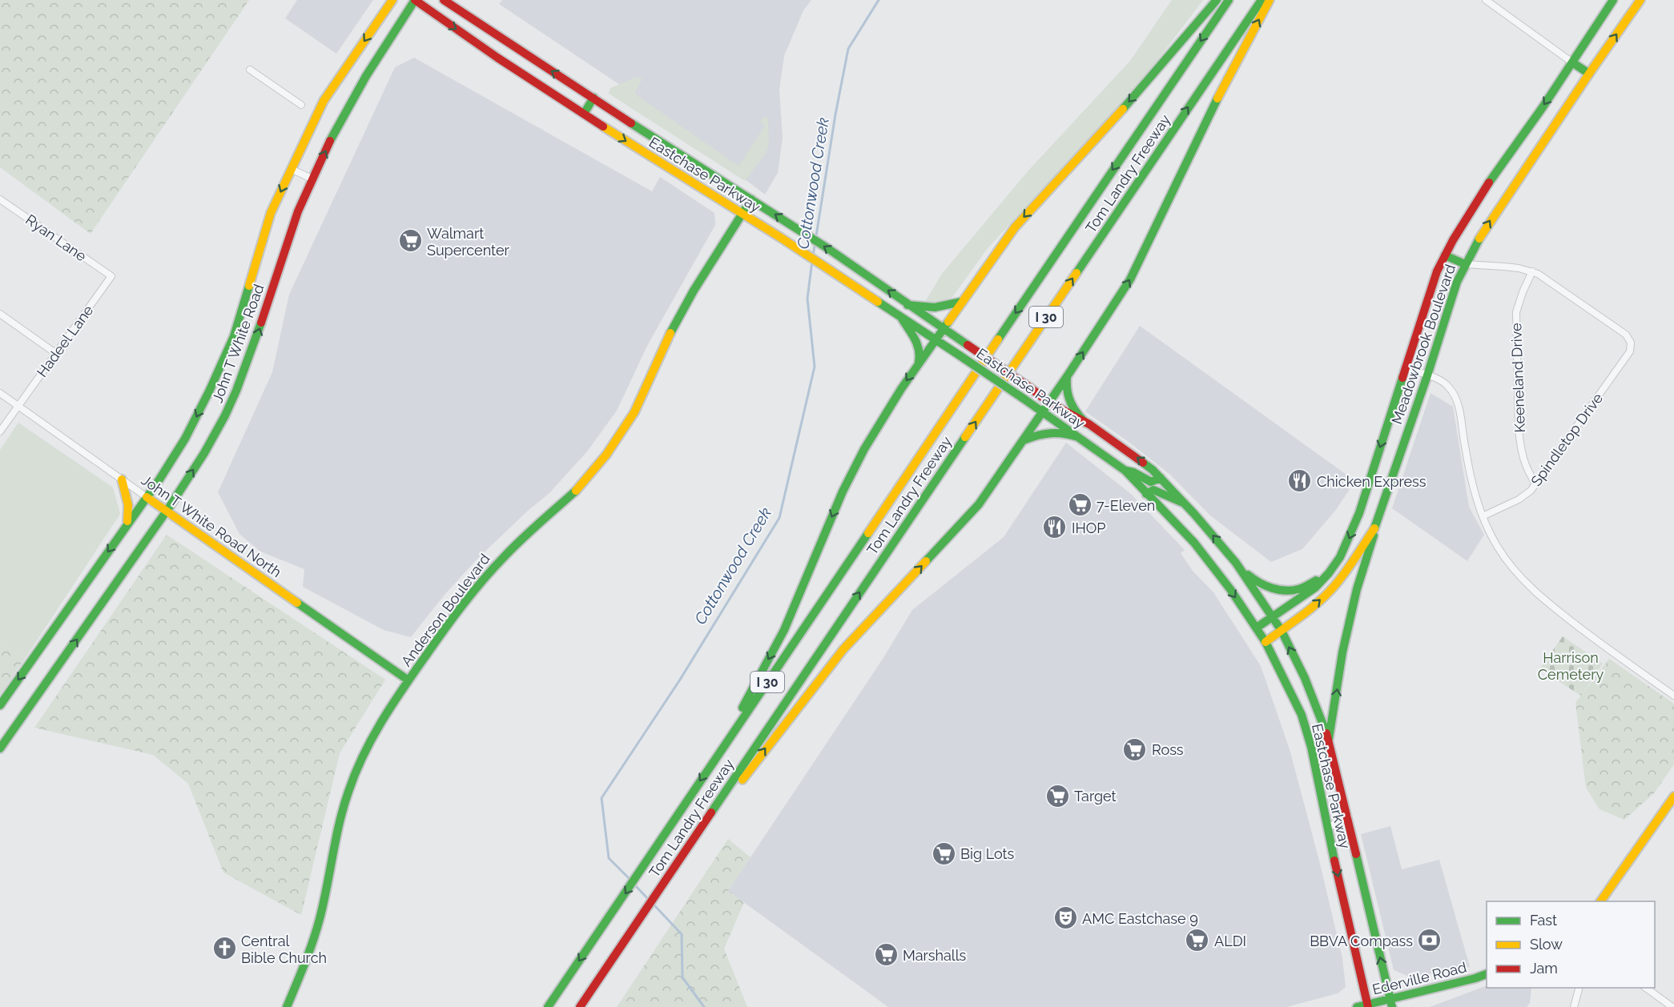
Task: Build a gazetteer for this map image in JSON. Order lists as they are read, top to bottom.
{
  "streets": {
    "main road": [
      "Tom Landry Freeway",
      "Eastchase Parkway",
      "I 30",
      "John T White Road",
      "Meadowbrook Boulevard",
      "John T White Road North",
      "Anderson Boulevard",
      "Ederville Road"
    ],
    "street": [
      "Ryan Lane",
      "Hadeel Lane",
      "Keeneland Drive",
      "Spindletop Drive"
    ]
  },
  "crossings": [
    ["Eastchase Parkway", "John T White Road"],
    ["Eastchase Parkway", "Meadowbrook Boulevard"],
    ["Eastchase Parkway", "Anderson Boulevard"],
    ["Eastchase Parkway", "Ederville Road"],
    ["Ryan Lane", "Hadeel Lane"],
    ["Hadeel Lane", "John T White Road North"],
    ["John T White Road", "John T White Road North"],
    ["Keeneland Drive", "Spindletop Drive"],
    ["John T White Road North", "Anderson Boulevard"]
  ],
  "water": ["Cottonwood Creek"],
  "parks": ["Harrison Cemetery"],
  "places": {
    "supermarket": [
      "Walmart Supercenter",
      "7-Eleven",
      "Ross",
      "Target",
      "Big Lots",
      "ALDI",
      "Marshalls"
    ],
    "restaurant": ["Chicken Express", "IHOP"],
    "theatre": ["AMC Eastchase 9"],
    "bank": ["BBVA Compass"],
    "church": ["Central Bible Church"]
  },
  "legend": ["Fast", "Slow", "Jam"]
}
